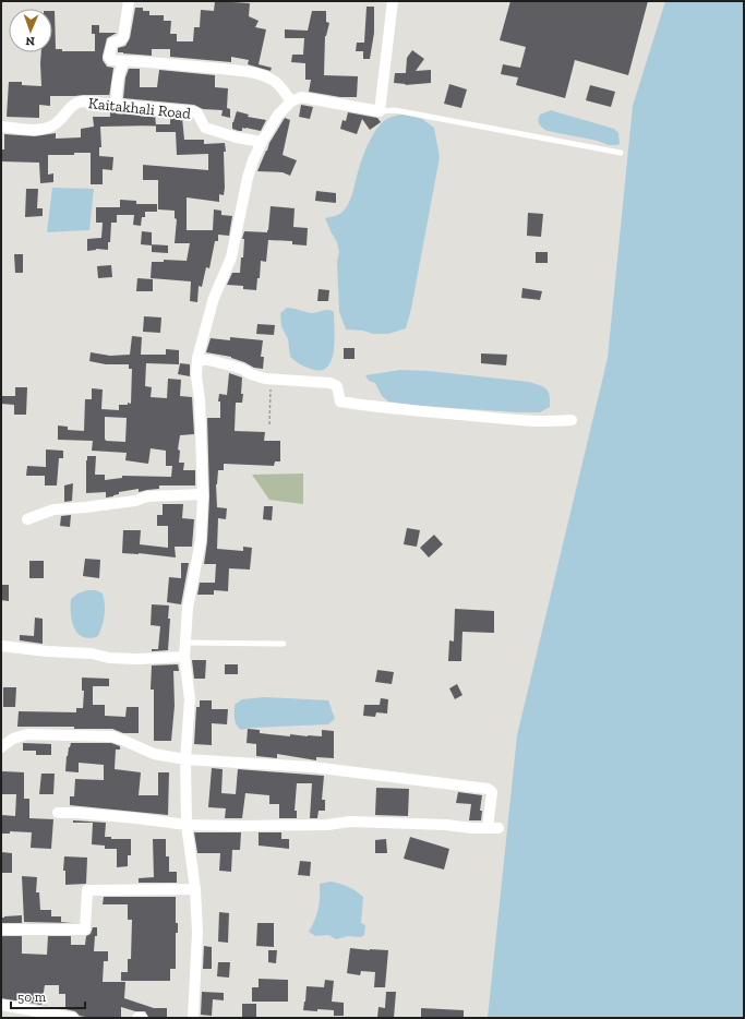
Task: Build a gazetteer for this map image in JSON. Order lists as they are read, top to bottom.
{
  "streets": {
    "street": ["Kaitakhali Road"]
  },
  "scale_bar": "50 m",
  "north": "bottom"
}
